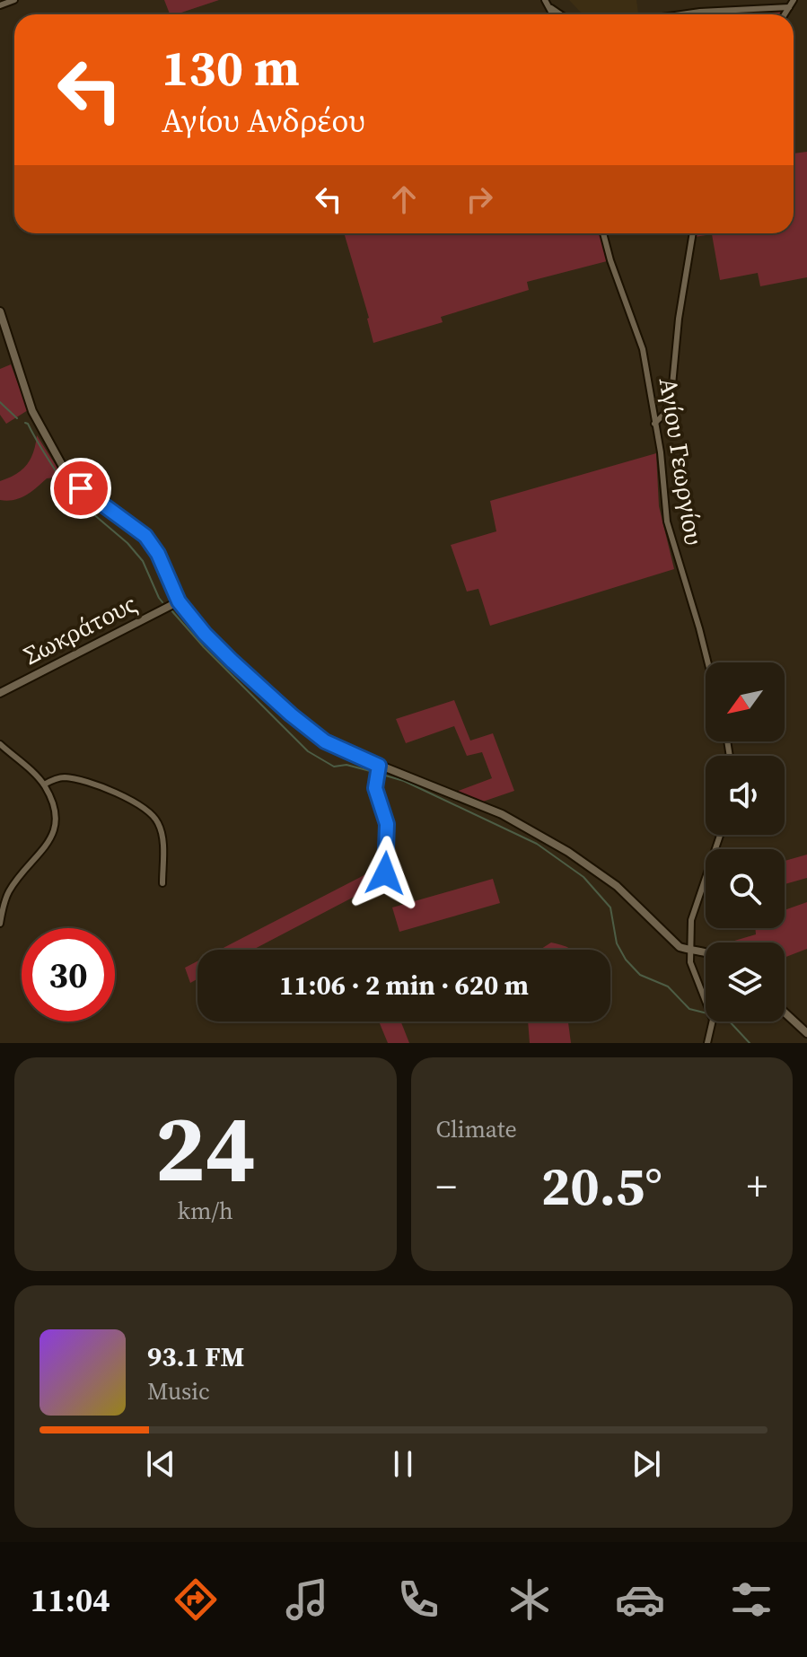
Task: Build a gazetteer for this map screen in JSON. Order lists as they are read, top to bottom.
{
  "streets": {
    "street": ["Αγίου Γεωργίου", "Σωκράτους"]
  },
  "north": "bottom left",
  "page": {
    "turn": ["130 m", "Αγίου Ανδρέου"],
    "limit": "30",
    "trip": "11:06 · 2 min · 620 m",
    "tile": [
      ["24", "km/h"],
      "Climate"
    ],
    "heat": ["−", "20.5°", "+"],
    "song": ["93.1 FM", "Music"],
    "tabs": "11:04"
  }
}
